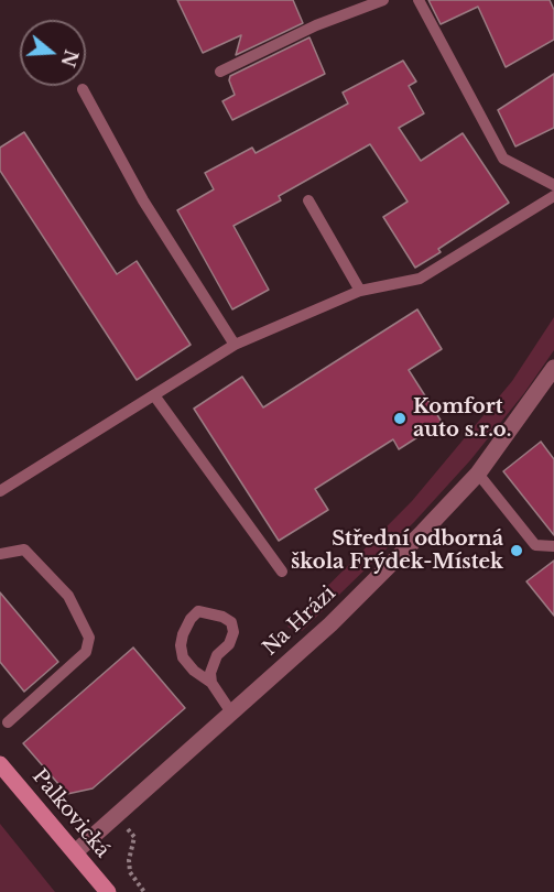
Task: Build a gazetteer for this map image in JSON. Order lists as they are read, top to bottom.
{
  "streets": {
    "street": ["Na Hrázi", "Palkovická"]
  },
  "crossings": [
    ["Na Hrázi", "Palkovická"]
  ],
  "places": ["Komfort auto s.r.o.", "Střední odborná škola Frýdek-Místek"],
  "north": "right"
}
